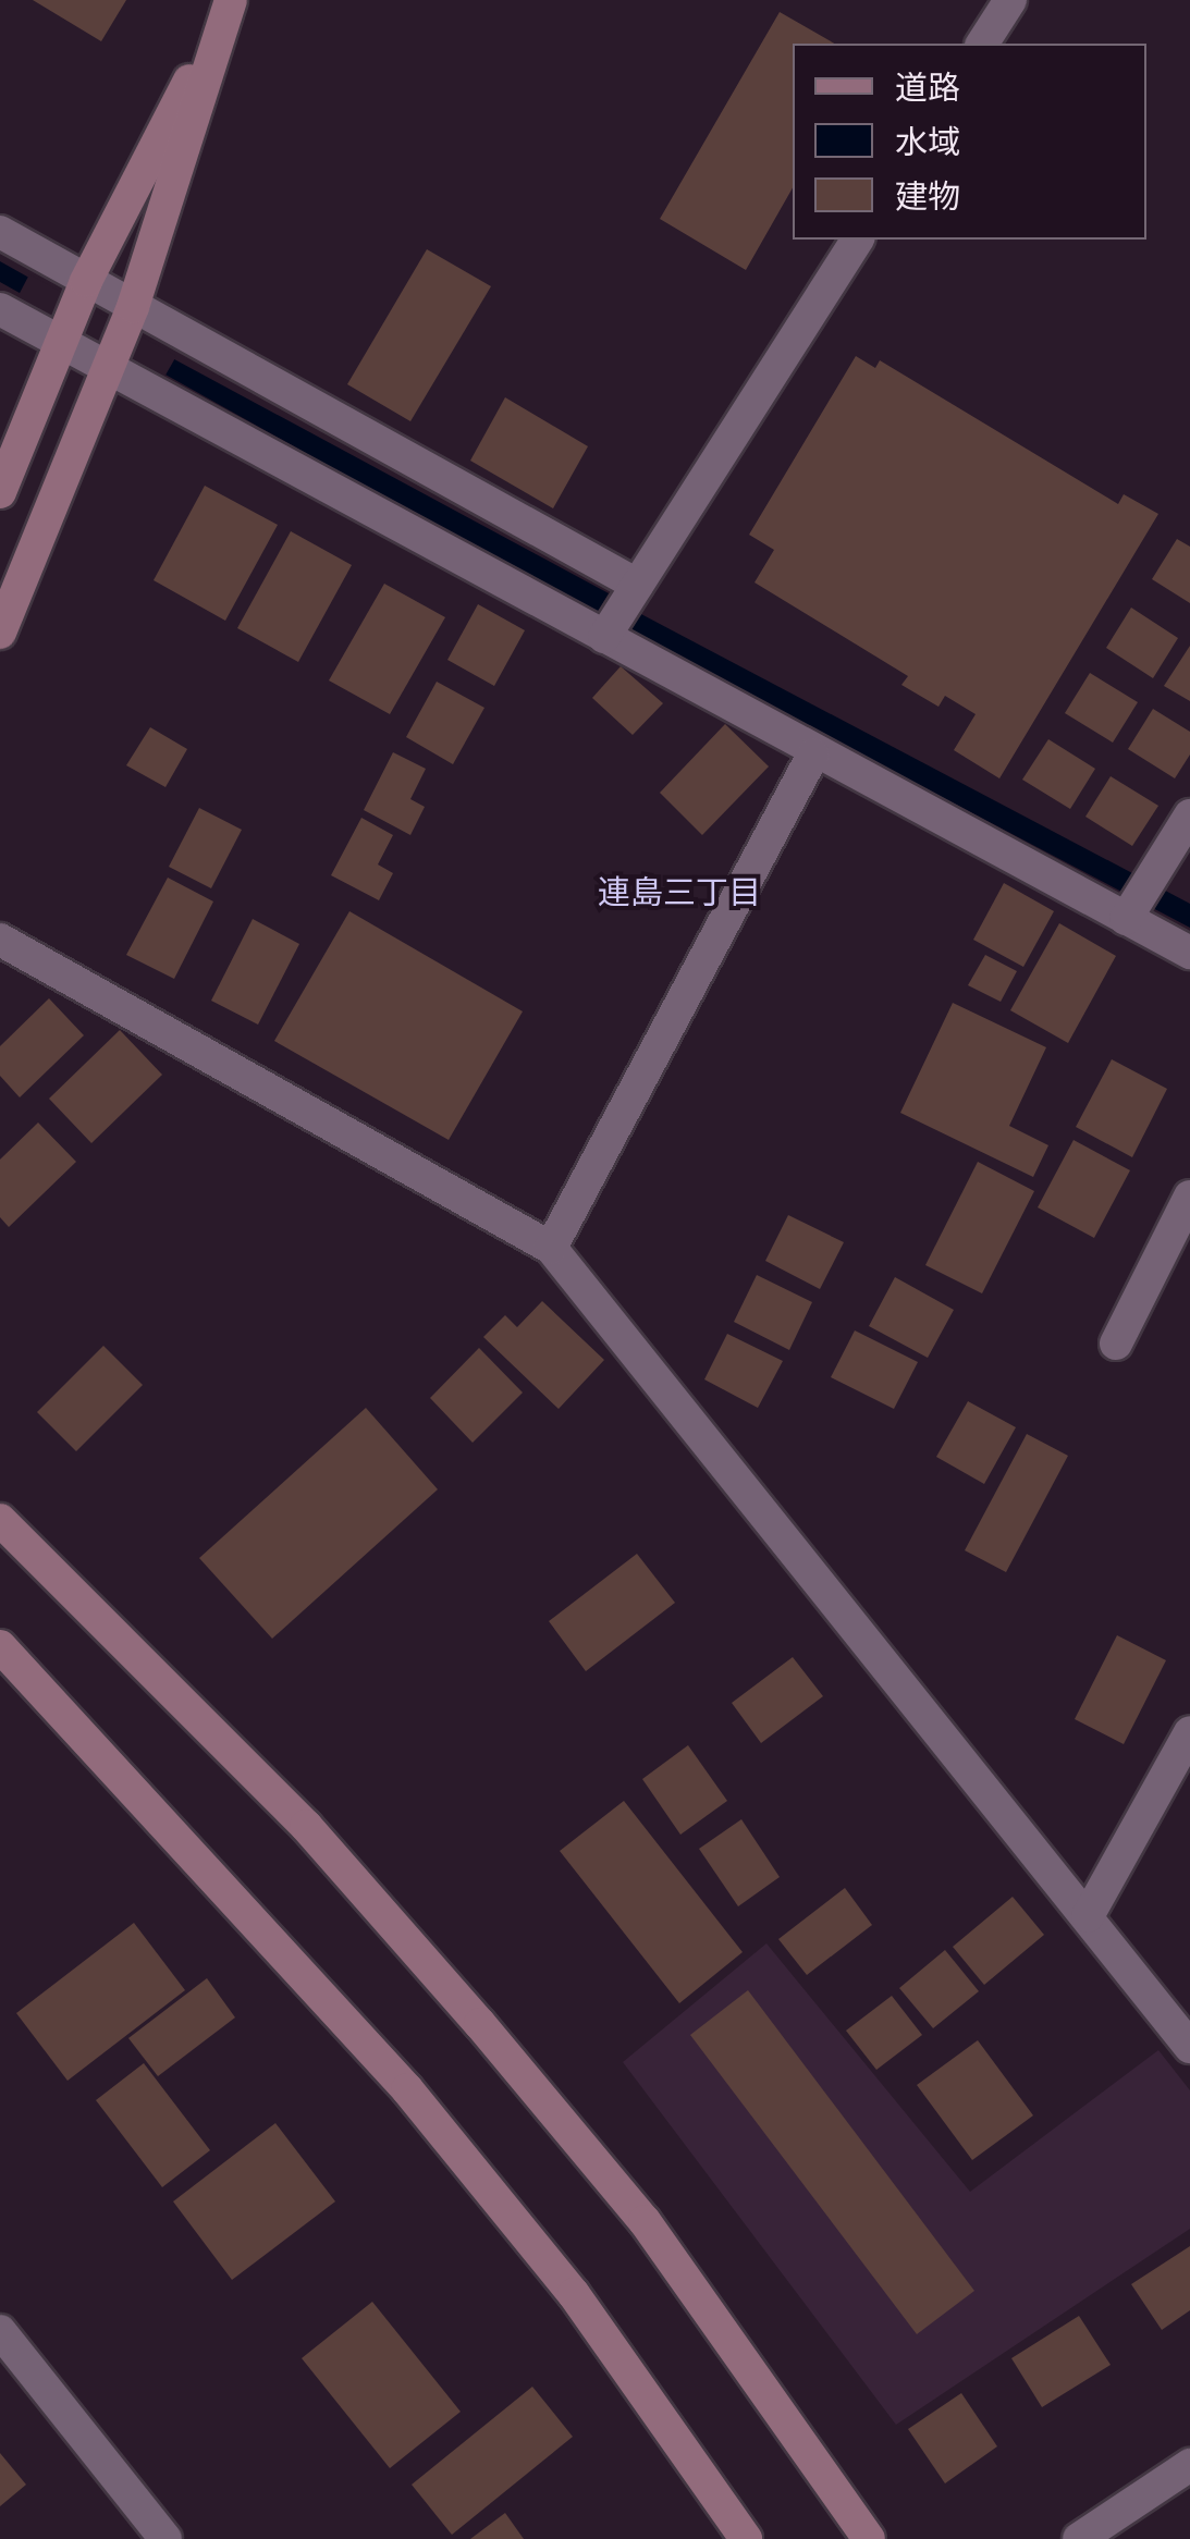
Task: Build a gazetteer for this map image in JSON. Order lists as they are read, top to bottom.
{
  "districts": ["連島三丁目"],
  "legend": ["道路", "水域", "建物"]
}
